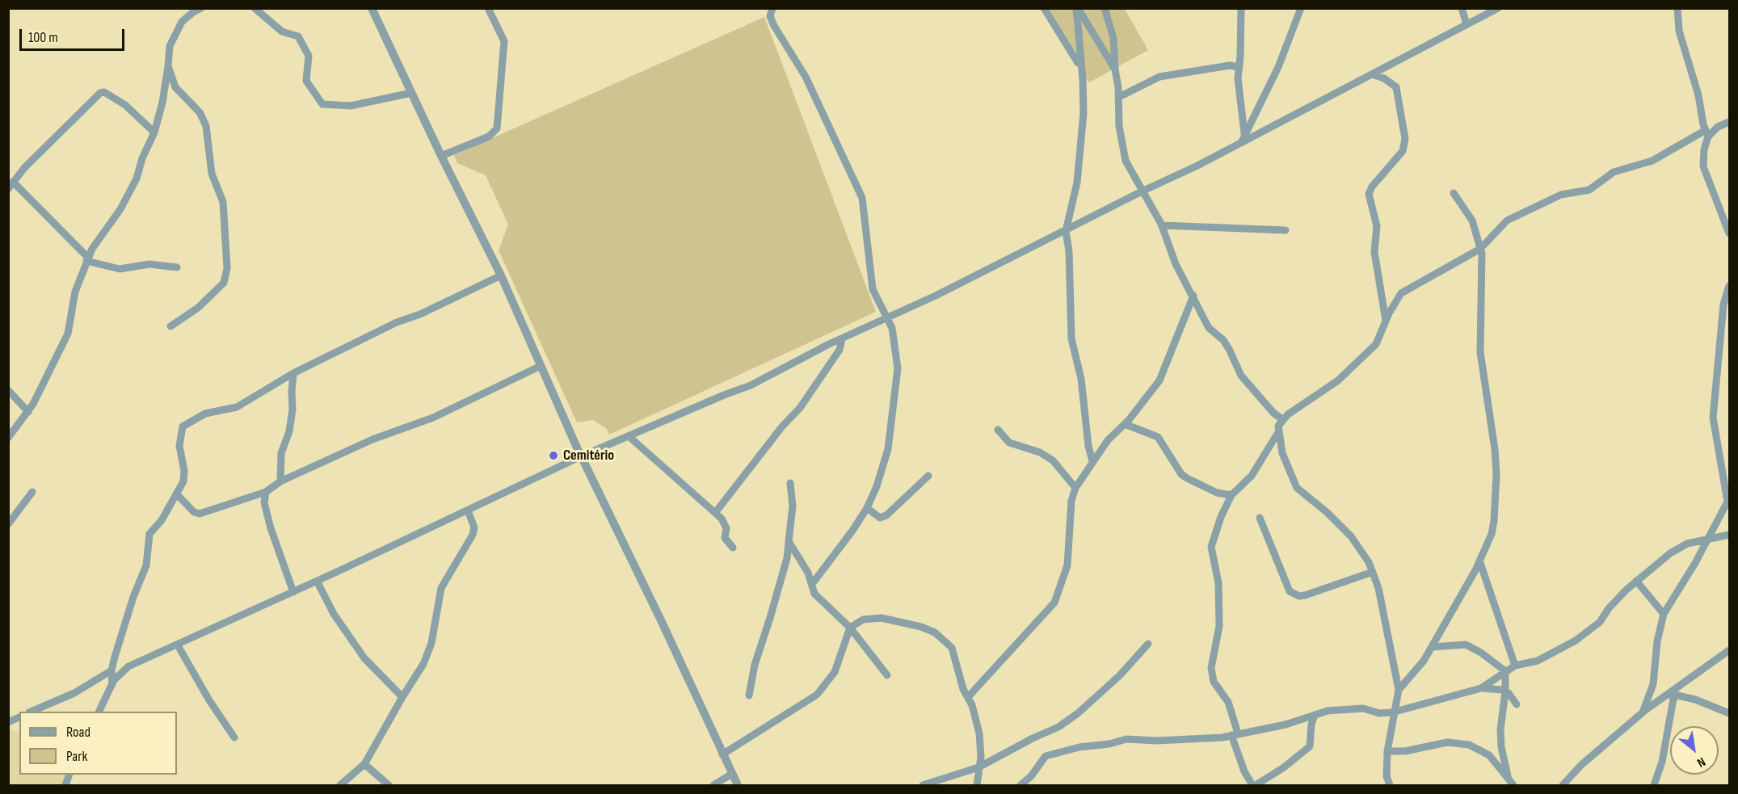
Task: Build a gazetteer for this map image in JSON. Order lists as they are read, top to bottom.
{
  "places": ["Cemitério"],
  "legend": ["Road", "Park"],
  "scale_bar": "100 m",
  "north": "bottom right"
}
